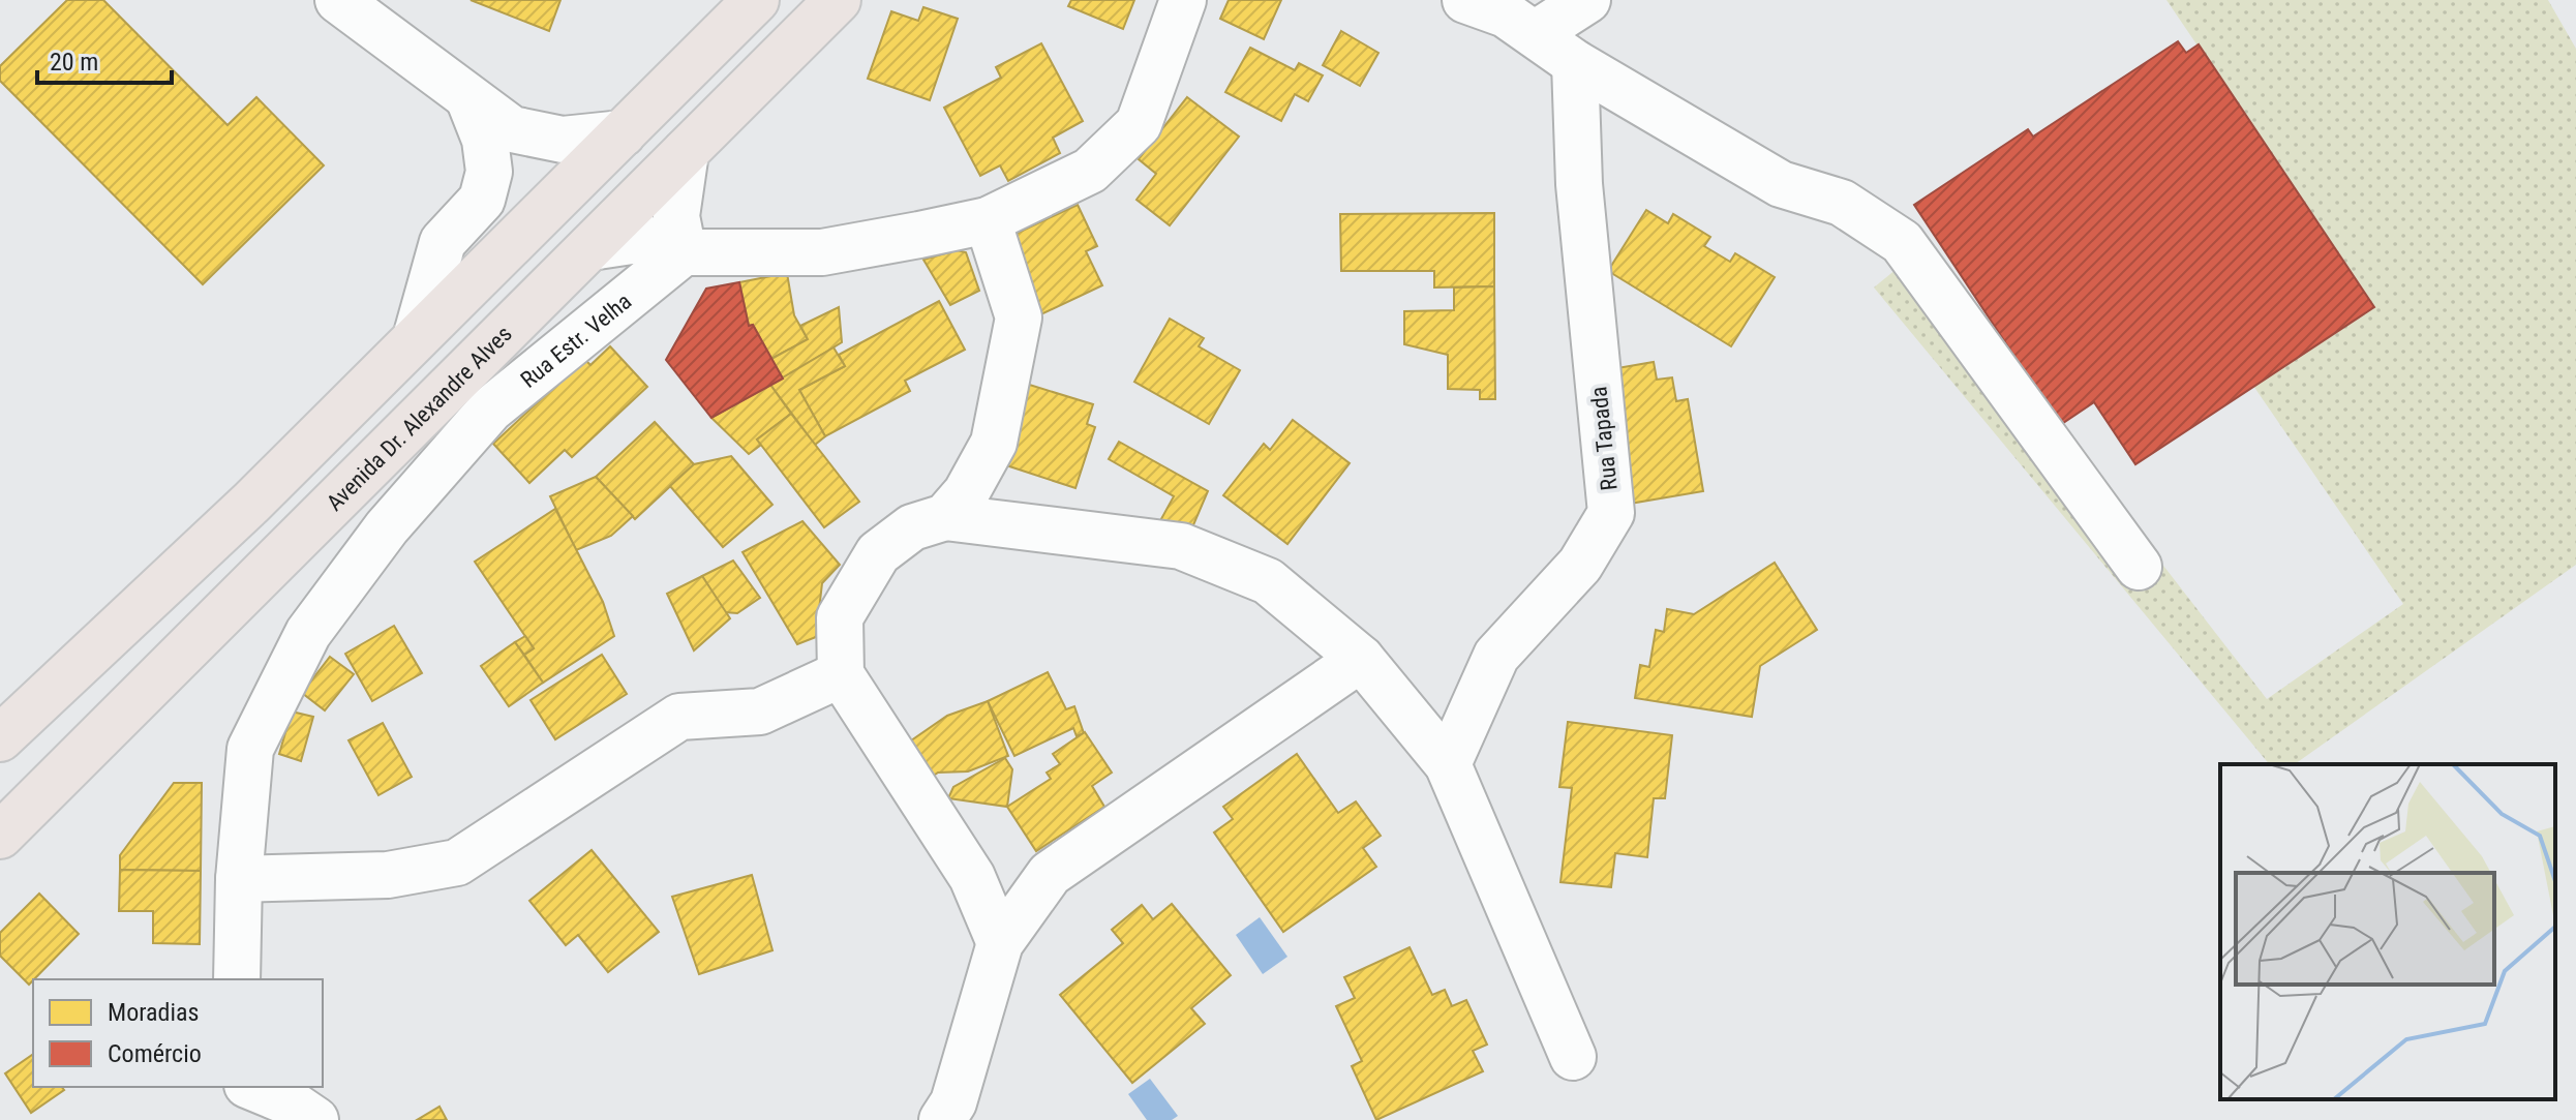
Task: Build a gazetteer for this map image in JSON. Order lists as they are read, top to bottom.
{
  "streets": {
    "main road": ["Avenida Dr. Alexandre Alves"],
    "street": ["Rua Estr. Velha", "Rua Tapada"]
  },
  "legend": ["Moradias", "Comércio"],
  "scale_bar": "20 m"
}
